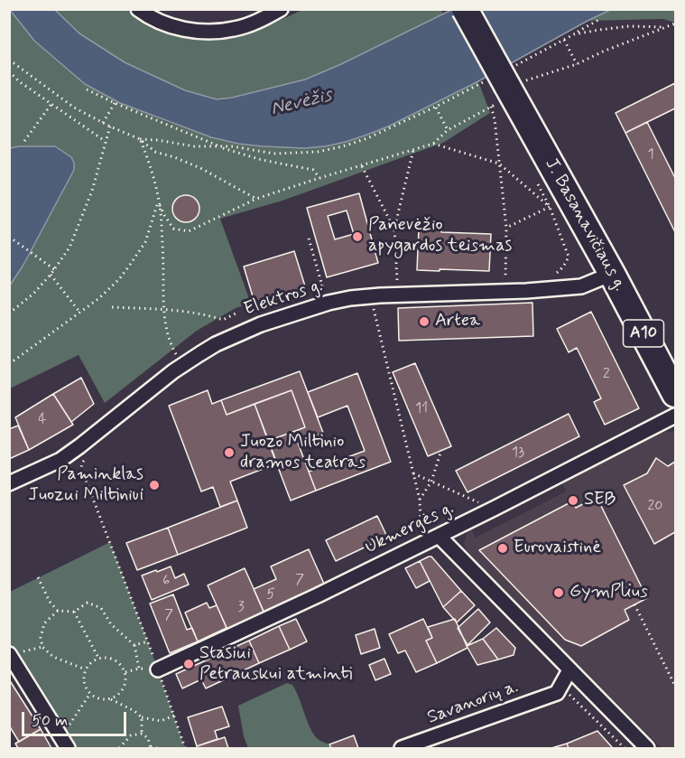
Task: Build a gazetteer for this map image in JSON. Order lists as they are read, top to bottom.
{
  "streets": {
    "highway": ["J. Basanavičiaus g.", "A10"],
    "street": ["Elektros g.", "Ukmergės g.", "Savanorių a."]
  },
  "crossings": [
    ["J. Basanavičiaus g.", "Elektros g."],
    ["J. Basanavičiaus g.", "A10"]
  ],
  "water": ["Nevėžis"],
  "places": [
    "Panevėžio apygardos teismas",
    "Artea",
    "Juozo Miltinio dramos teatras",
    "Paminklas Juozui Miltiniui",
    "SEB",
    "Eurovaistinė",
    "GymPlius",
    "Stasiui Petrauskui atminti"
  ],
  "house_numbers": [
    "1",
    "2",
    "11",
    "4",
    "13",
    "20",
    "7",
    "6",
    "5",
    "3",
    "7"
  ],
  "scale_bar": "50 m"
}
